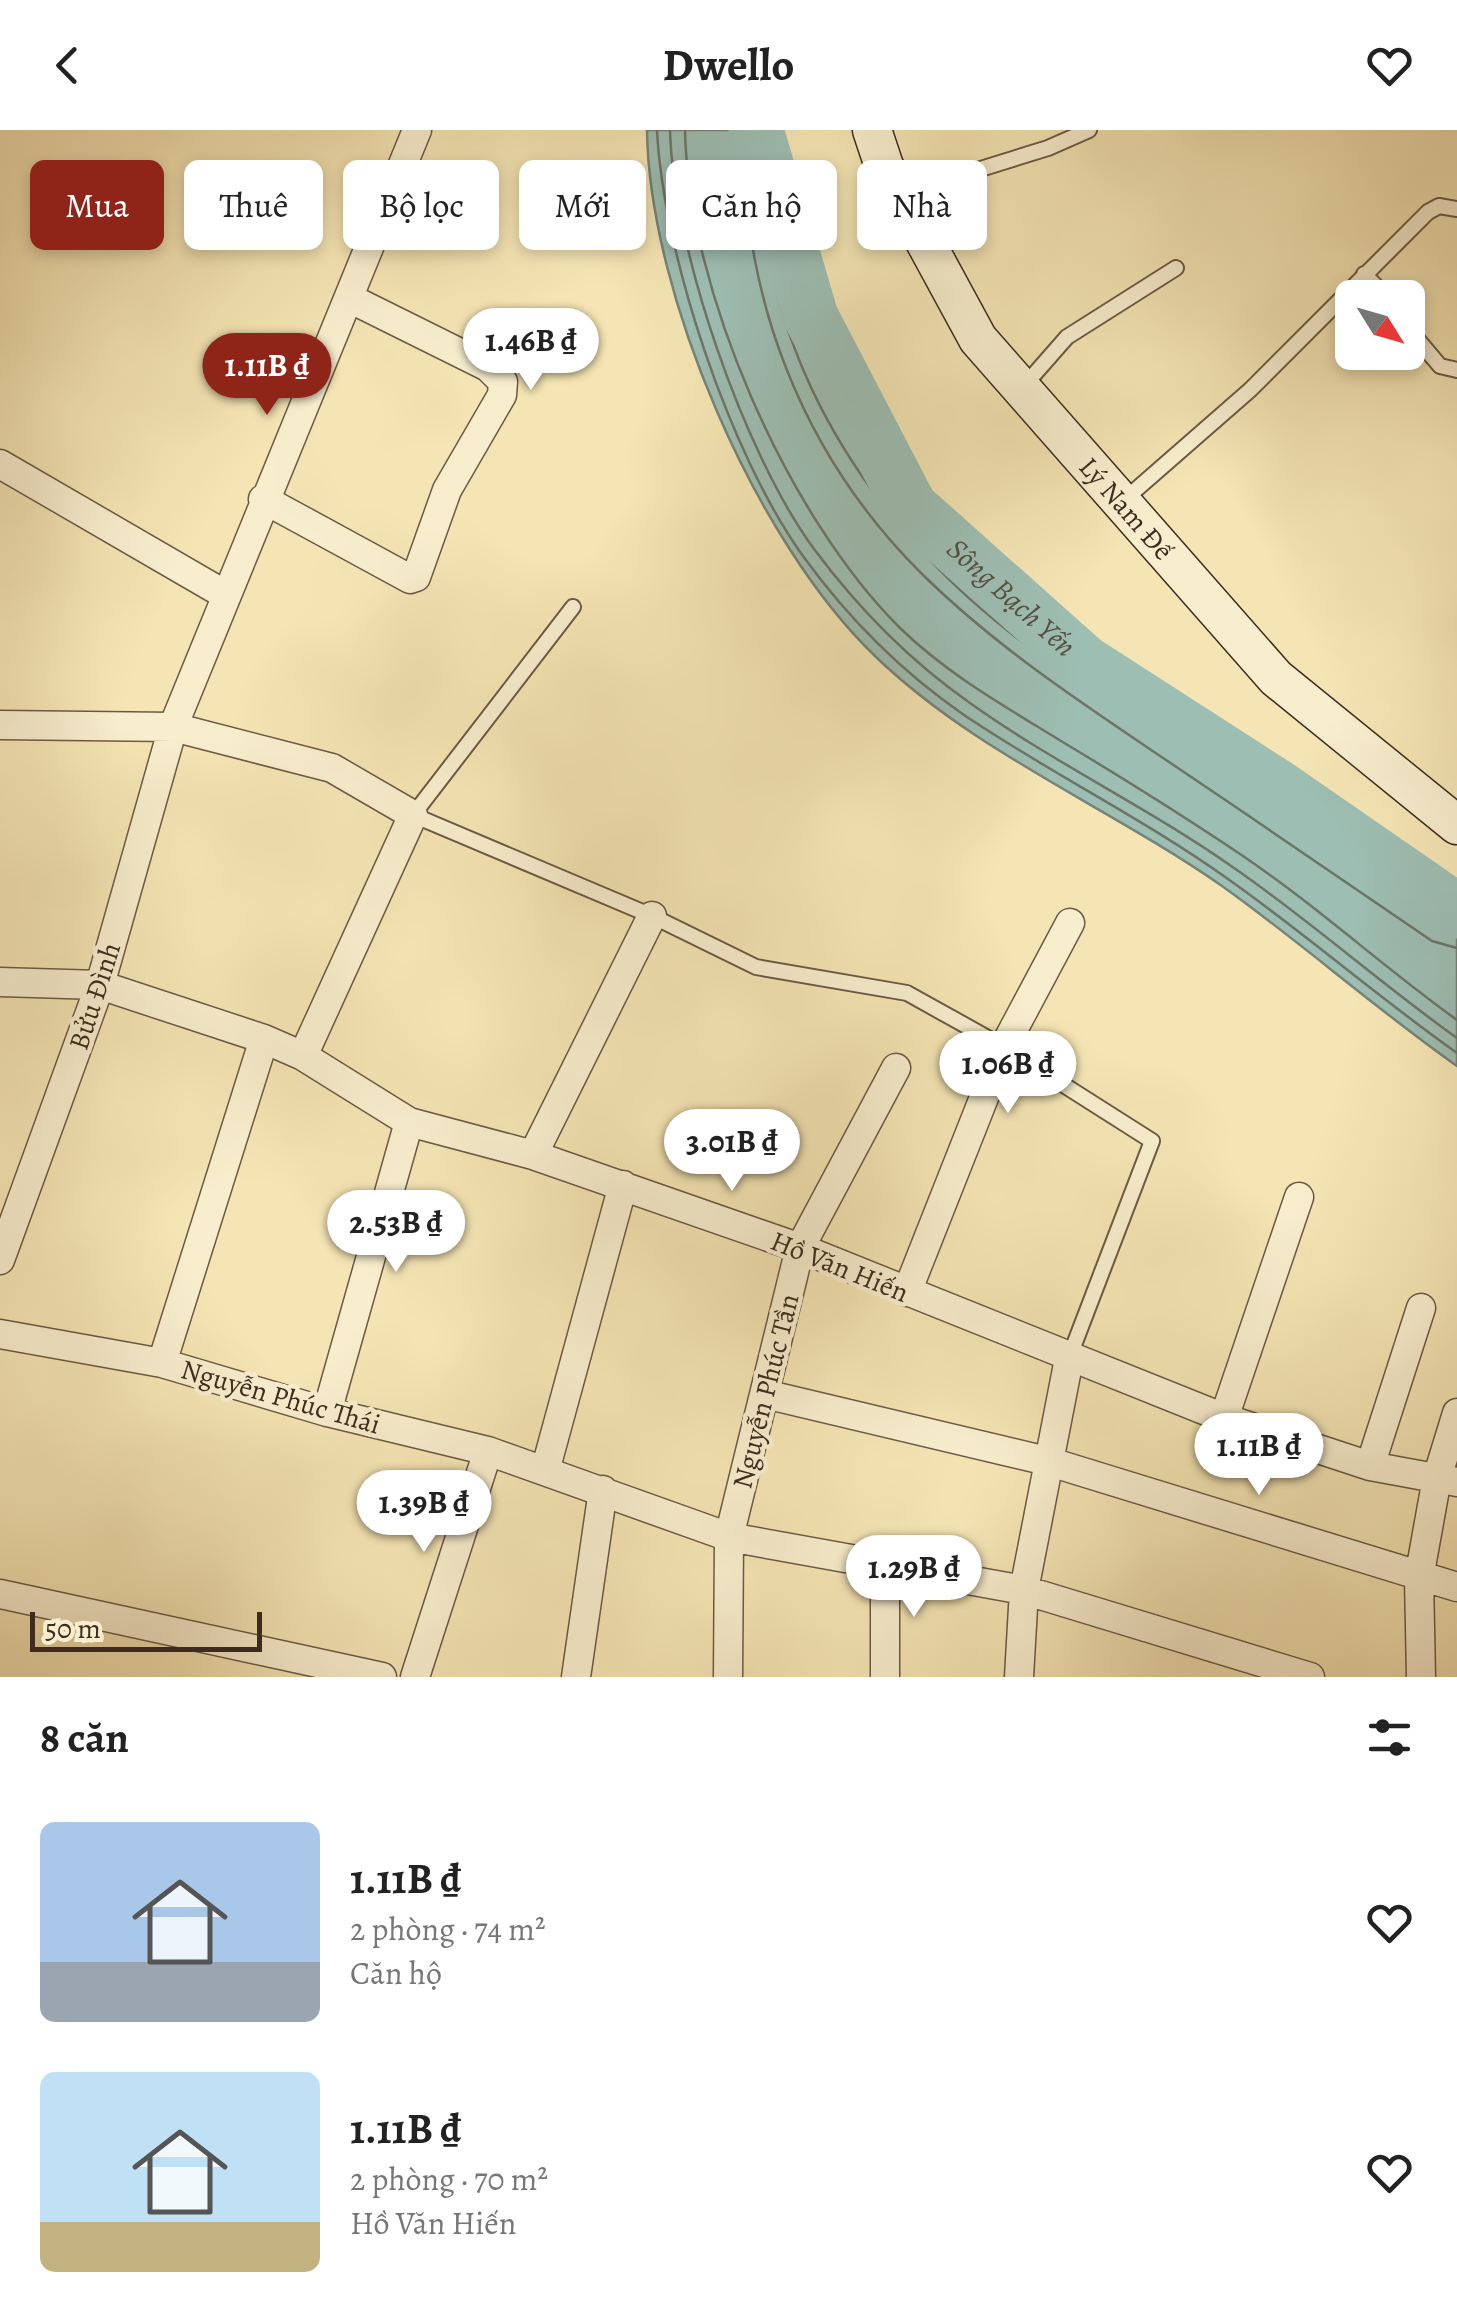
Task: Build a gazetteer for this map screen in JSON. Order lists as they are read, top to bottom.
{
  "streets": {
    "street": [
      "Lý Nam Đế",
      "Bửu Đình",
      "Hồ Văn Hiến",
      "Nguyễn Phúc Tần",
      "Nguyễn Phúc Thái"
    ]
  },
  "crossings": [
    ["Bửu Đình", "Hồ Văn Hiến"],
    ["Hồ Văn Hiến", "Nguyễn Phúc Tần"],
    ["Nguyễn Phúc Tần", "Nguyễn Phúc Thái"]
  ],
  "water": ["Sông Bạch Yến"],
  "scale_bar": "50 m",
  "north": "bottom right",
  "page": {
    "header": "Dwello",
    "chip": [
      "Mua",
      "Thuê",
      "Bộ lọc",
      "Mới",
      "Căn hộ",
      "Nhà"
    ],
    "price": [
      "1.46B ₫",
      "1.11B ₫",
      "1.06B ₫",
      "3.01B ₫",
      "2.53B ₫",
      "1.11B ₫",
      "1.39B ₫",
      "1.29B ₫"
    ],
    "scale": "50 m",
    "heading": "8 căn",
    "list": [
      {
        "name": "1.11B ₫",
        "note": "2 phòng · 74 m² · Căn hộ"
      },
      {
        "name": "1.11B ₫",
        "note": "2 phòng · 70 m² · Hồ Văn Hiến"
      }
    ]
  }
}
